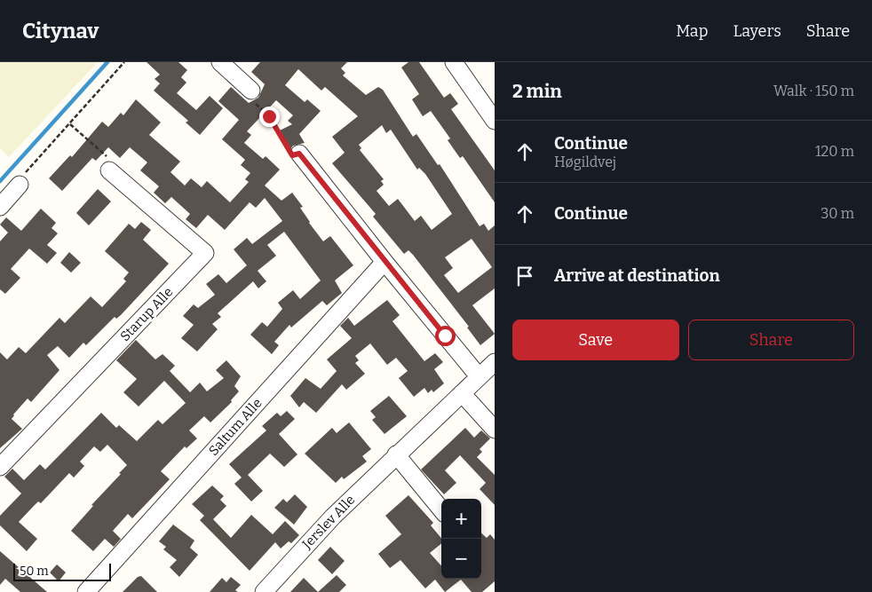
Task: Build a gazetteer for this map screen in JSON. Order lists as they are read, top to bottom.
{
  "streets": {
    "street": ["Starup Alle", "Saltum Alle", "Jerslev Alle"]
  },
  "scale_bar": "50 m",
  "page": {
    "header": "Citynav",
    "nav": ["Map", "Layers", "Share"],
    "heading": ["2 min", "Walk · 150 m"],
    "list": [
      ["Continue", "Høgildvej", "120 m"],
      ["Continue", "30 m"],
      "Arrive at destination"
    ],
    "buttons": ["Save", "Share"],
    "map_buttons": ["+", "−"],
    "scale": "50 m"
  }
}
